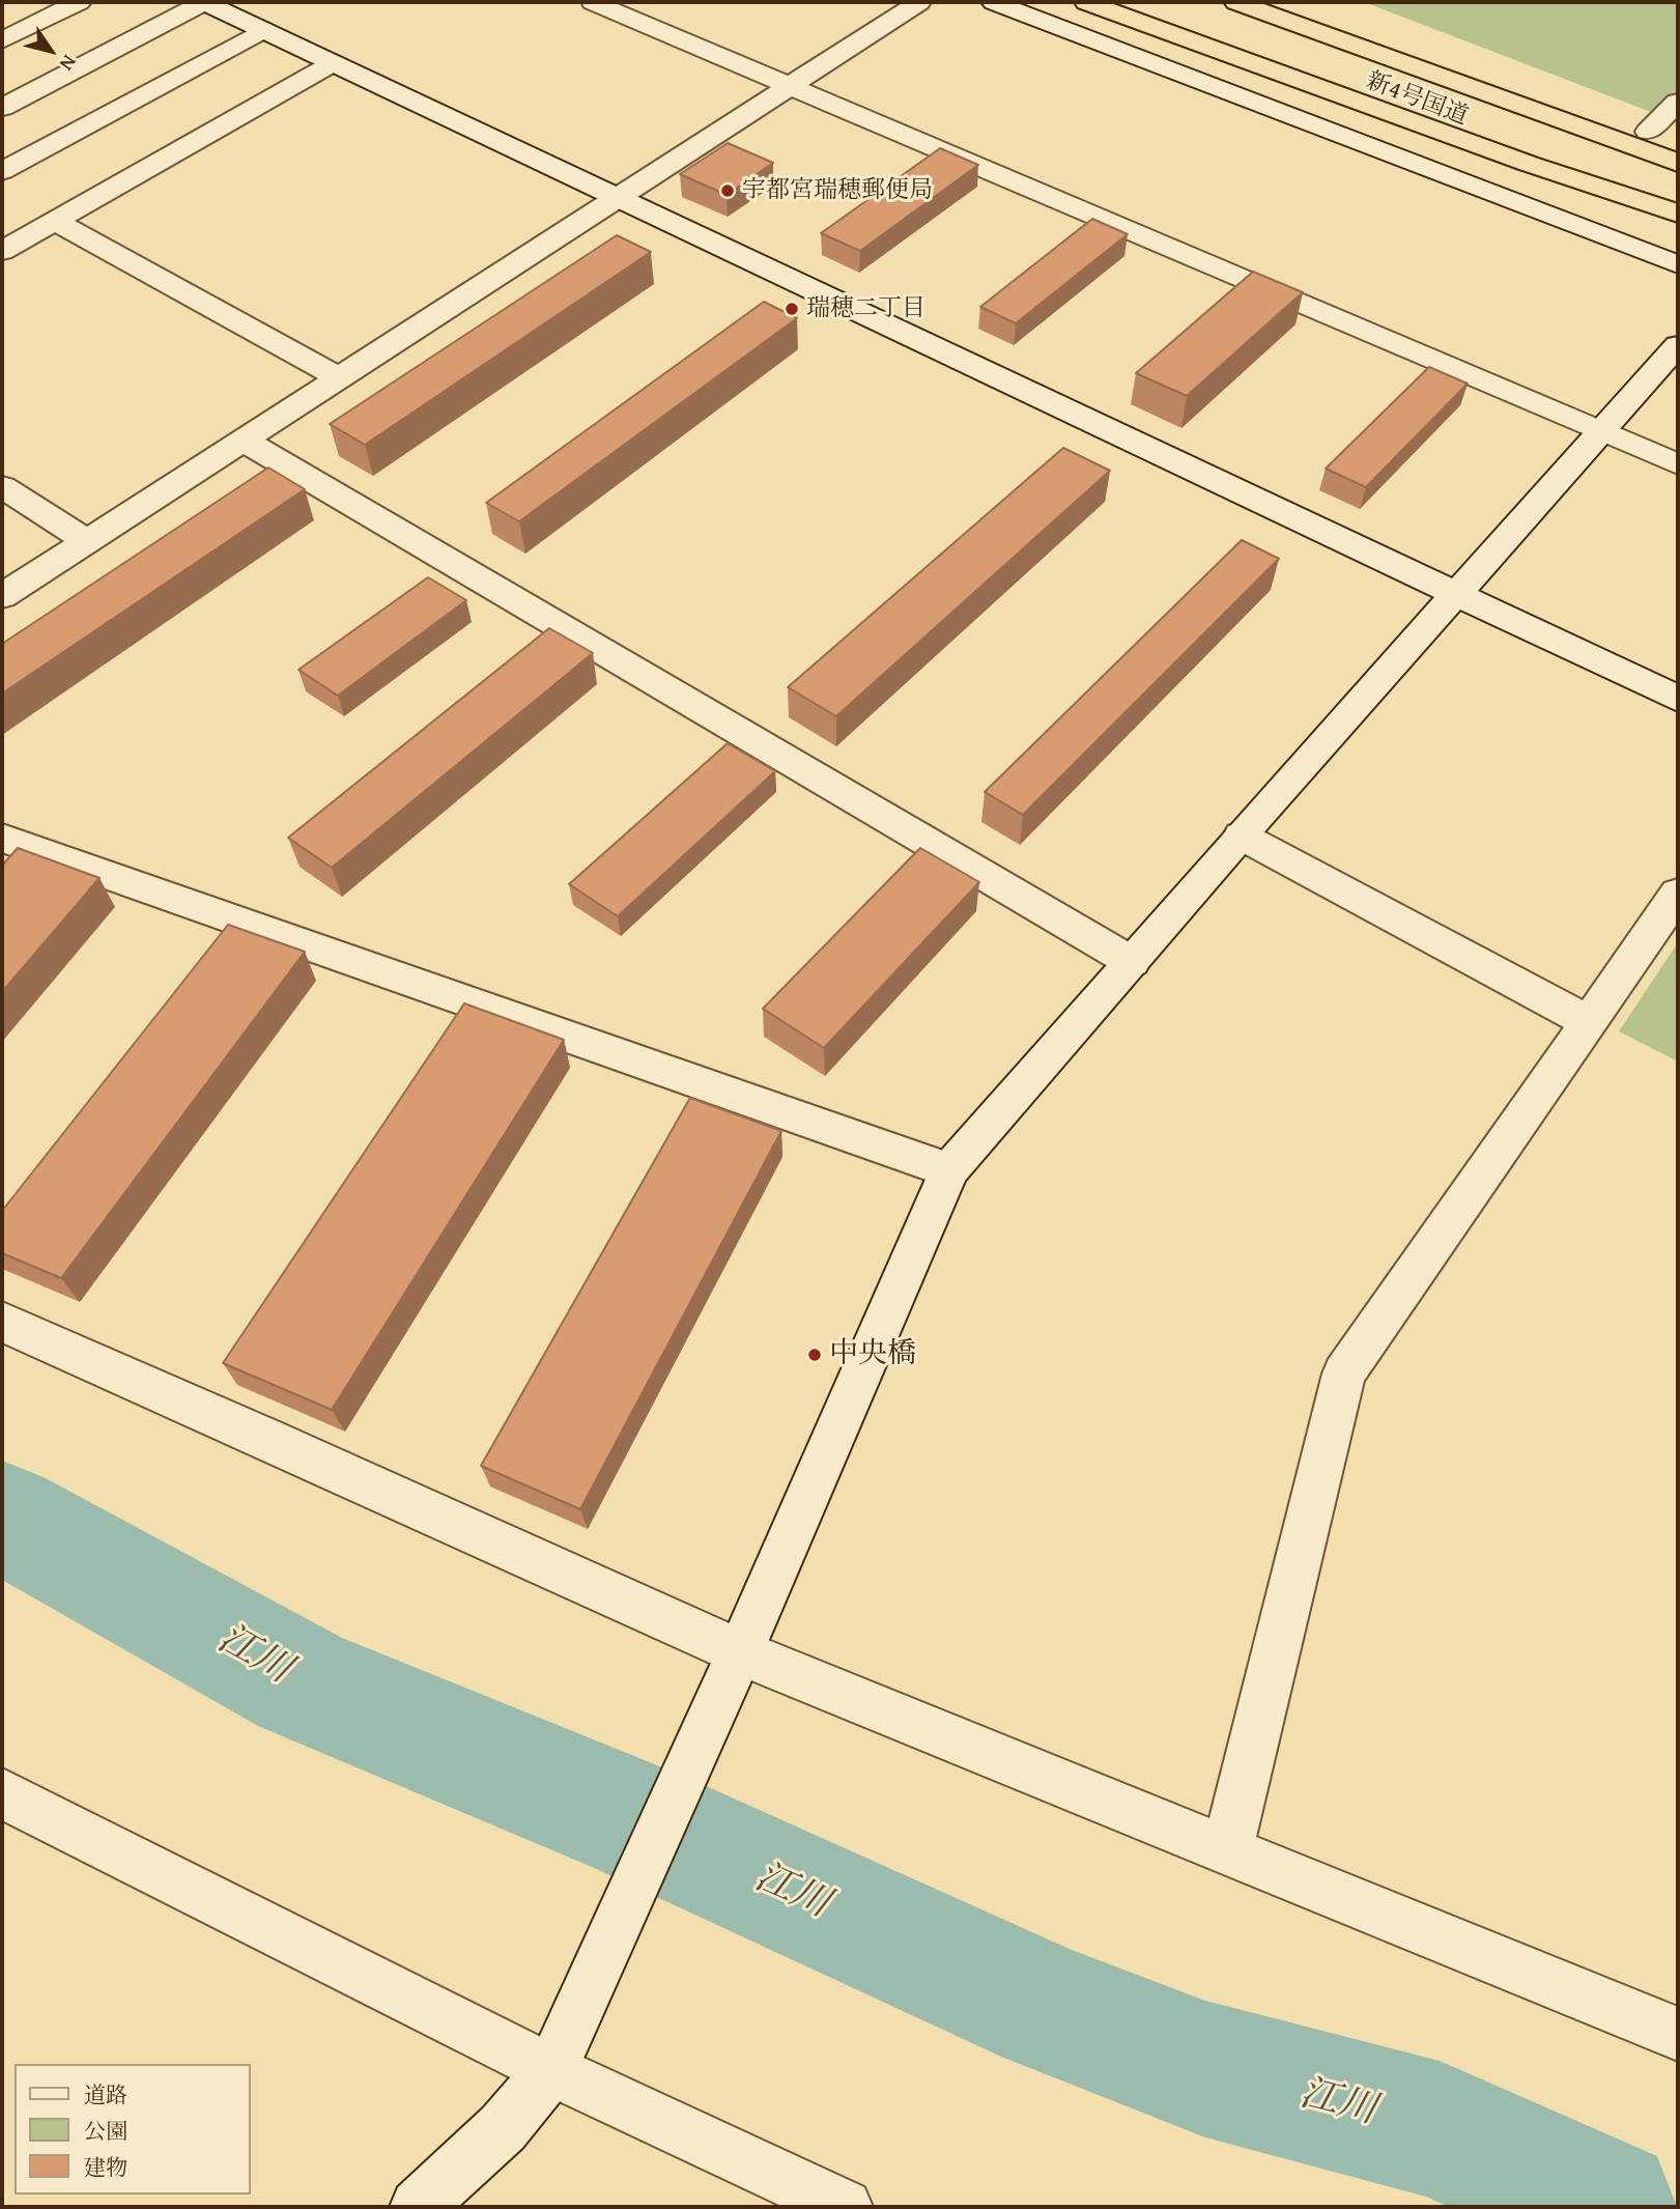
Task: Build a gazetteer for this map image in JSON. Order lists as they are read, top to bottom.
{
  "streets": {
    "highway": ["新4号国道"]
  },
  "water": ["江川"],
  "places": ["宇都宮瑞穂郵便局", "瑞穂二丁目", "中央橋"],
  "legend": ["道路", "公園", "建物"],
  "north": "bottom right"
}
